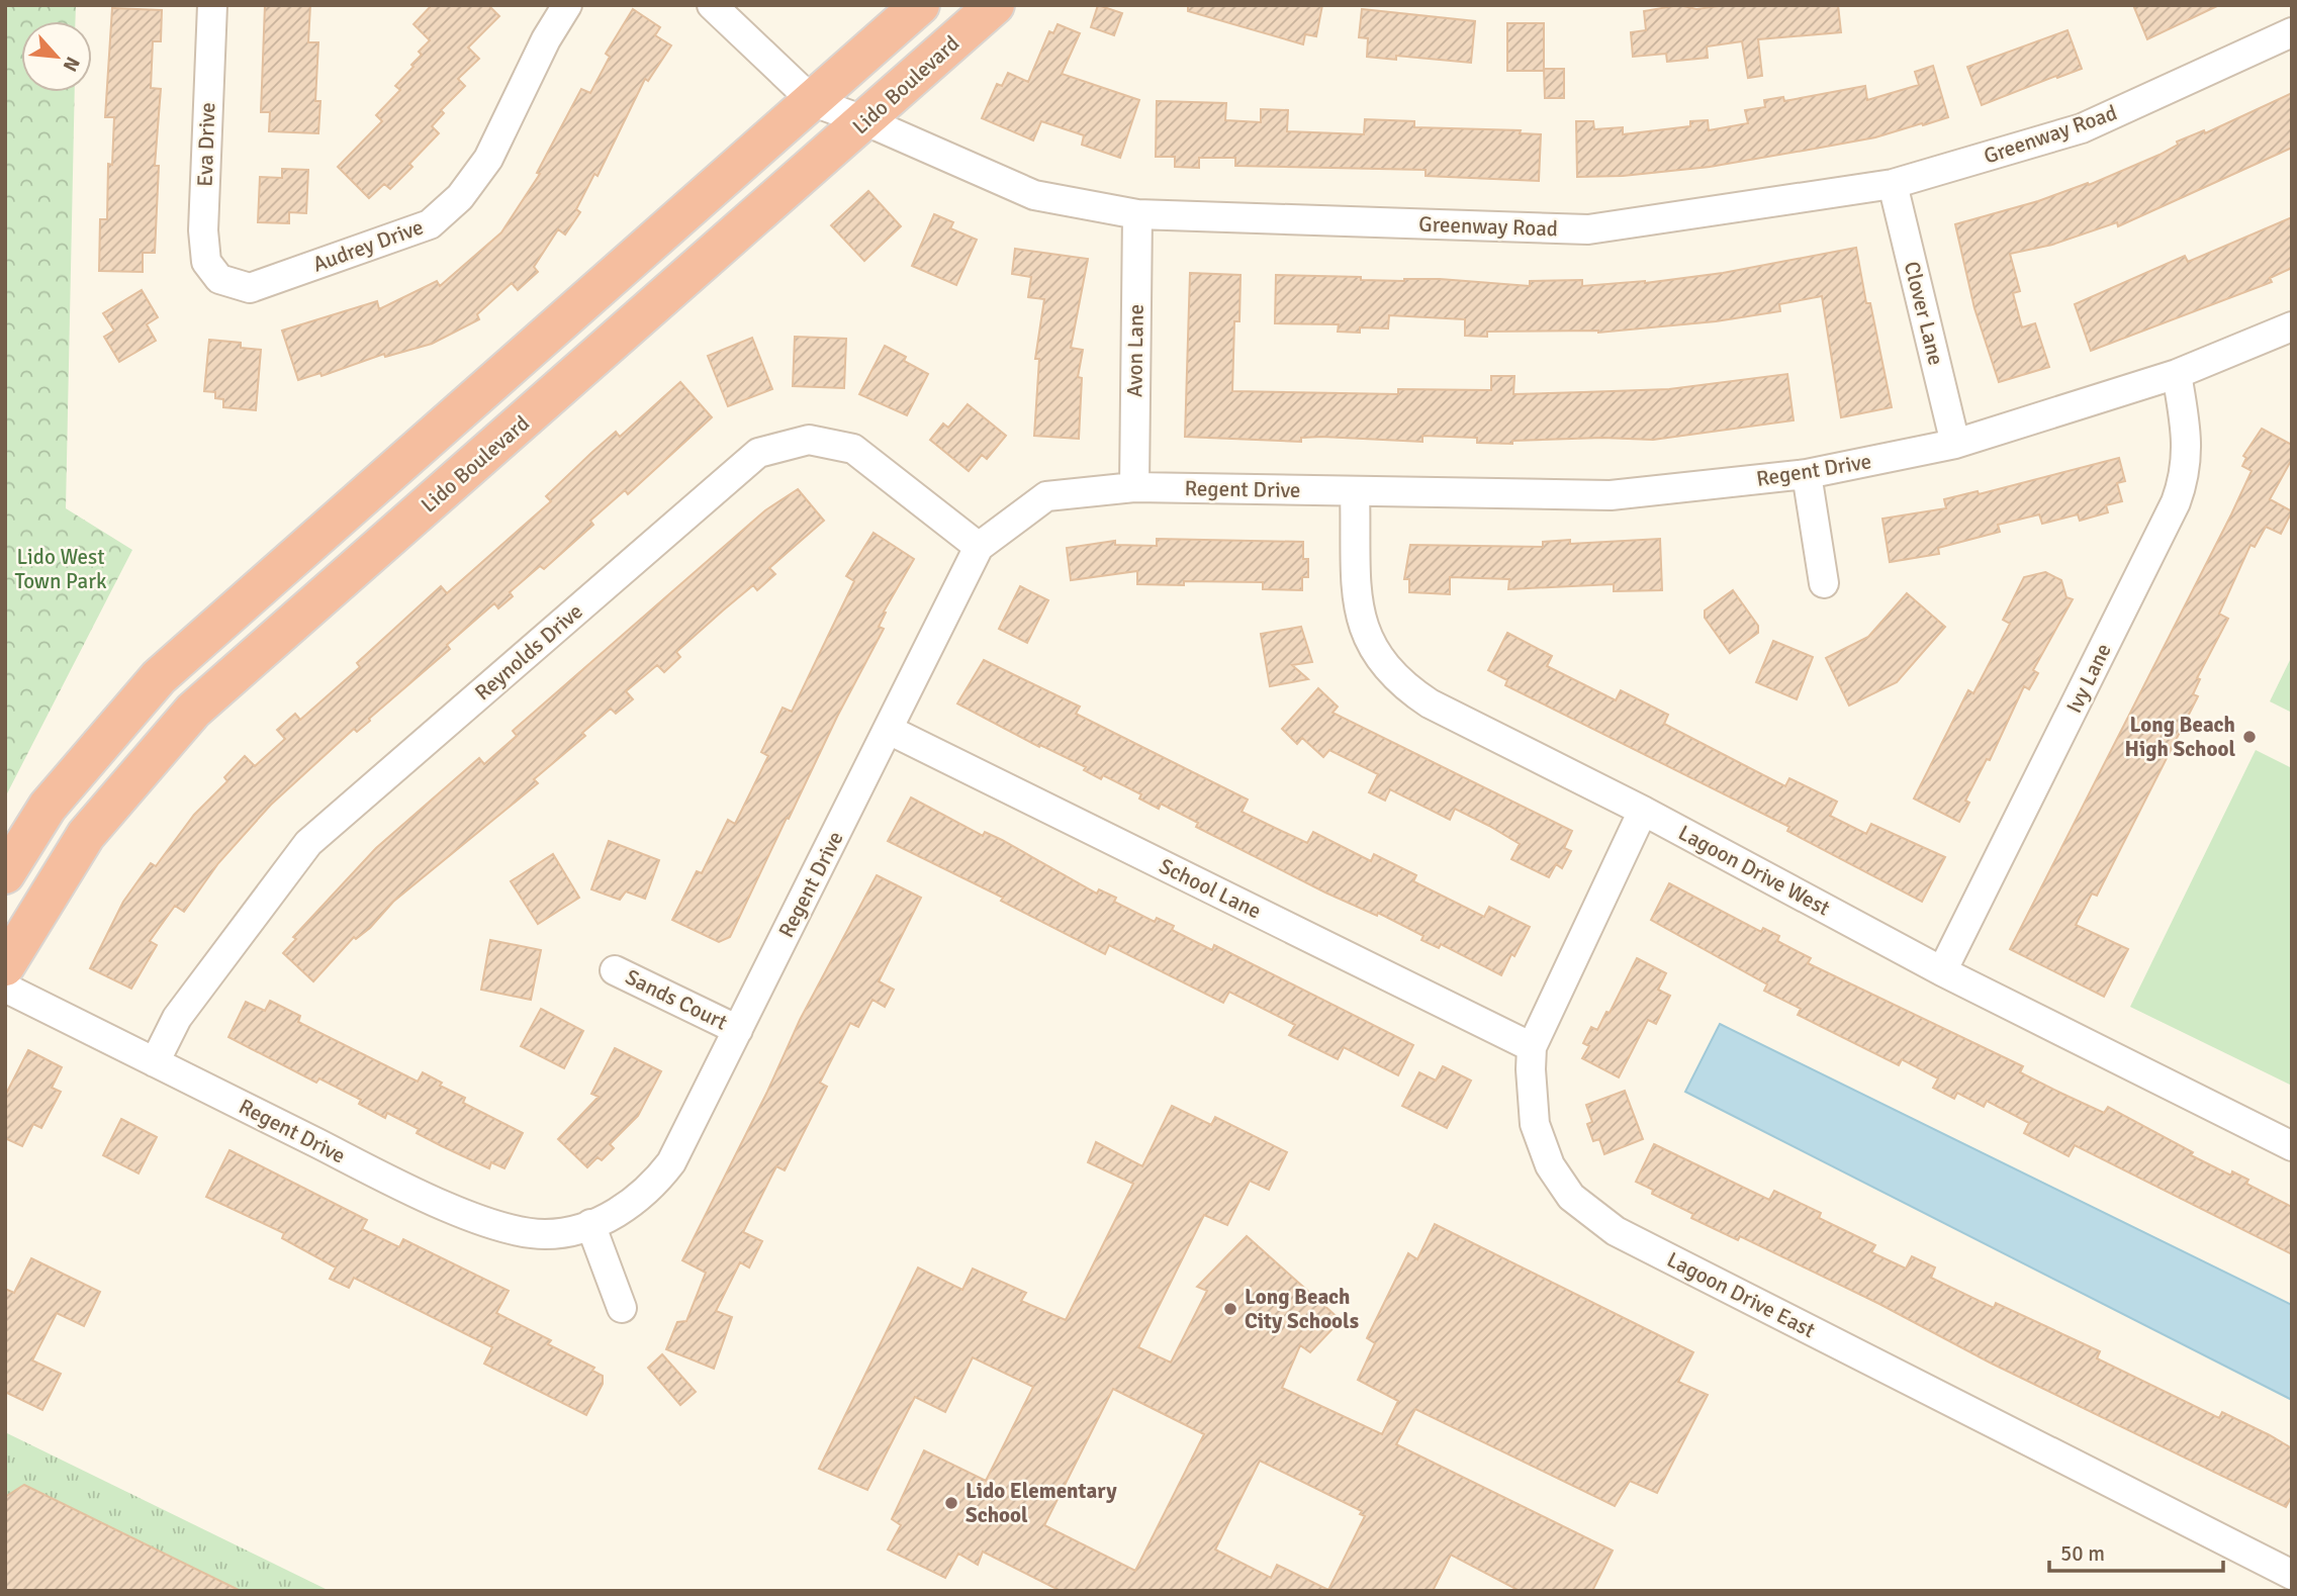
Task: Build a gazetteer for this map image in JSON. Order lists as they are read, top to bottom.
{
  "streets": {
    "highway": ["Lido Boulevard"],
    "street": [
      "Greenway Road",
      "Eva Drive",
      "Audrey Drive",
      "Clover Lane",
      "Avon Lane",
      "Regent Drive",
      "Reynolds Drive",
      "Ivy Lane",
      "Lagoon Drive West",
      "School Lane",
      "Sands Court",
      "Lagoon Drive East"
    ]
  },
  "crossings": [
    ["Lido Boulevard", "Greenway Road"],
    ["Greenway Road", "Clover Lane"],
    ["Greenway Road", "Avon Lane"],
    ["Eva Drive", "Audrey Drive"],
    ["Clover Lane", "Regent Drive"],
    ["Avon Lane", "Regent Drive"],
    ["Regent Drive", "Reynolds Drive"],
    ["Regent Drive", "Ivy Lane"],
    ["Regent Drive", "Lagoon Drive West"],
    ["Regent Drive", "School Lane"],
    ["Regent Drive", "Sands Court"],
    ["Ivy Lane", "Lagoon Drive West"],
    ["Lagoon Drive West", "Lagoon Drive East"],
    ["School Lane", "Lagoon Drive East"]
  ],
  "parks": ["Lido West Town Park"],
  "places": ["Long Beach High School", "Long Beach City Schools", "Lido Elementary School"],
  "scale_bar": "50 m",
  "north": "bottom right"
}
